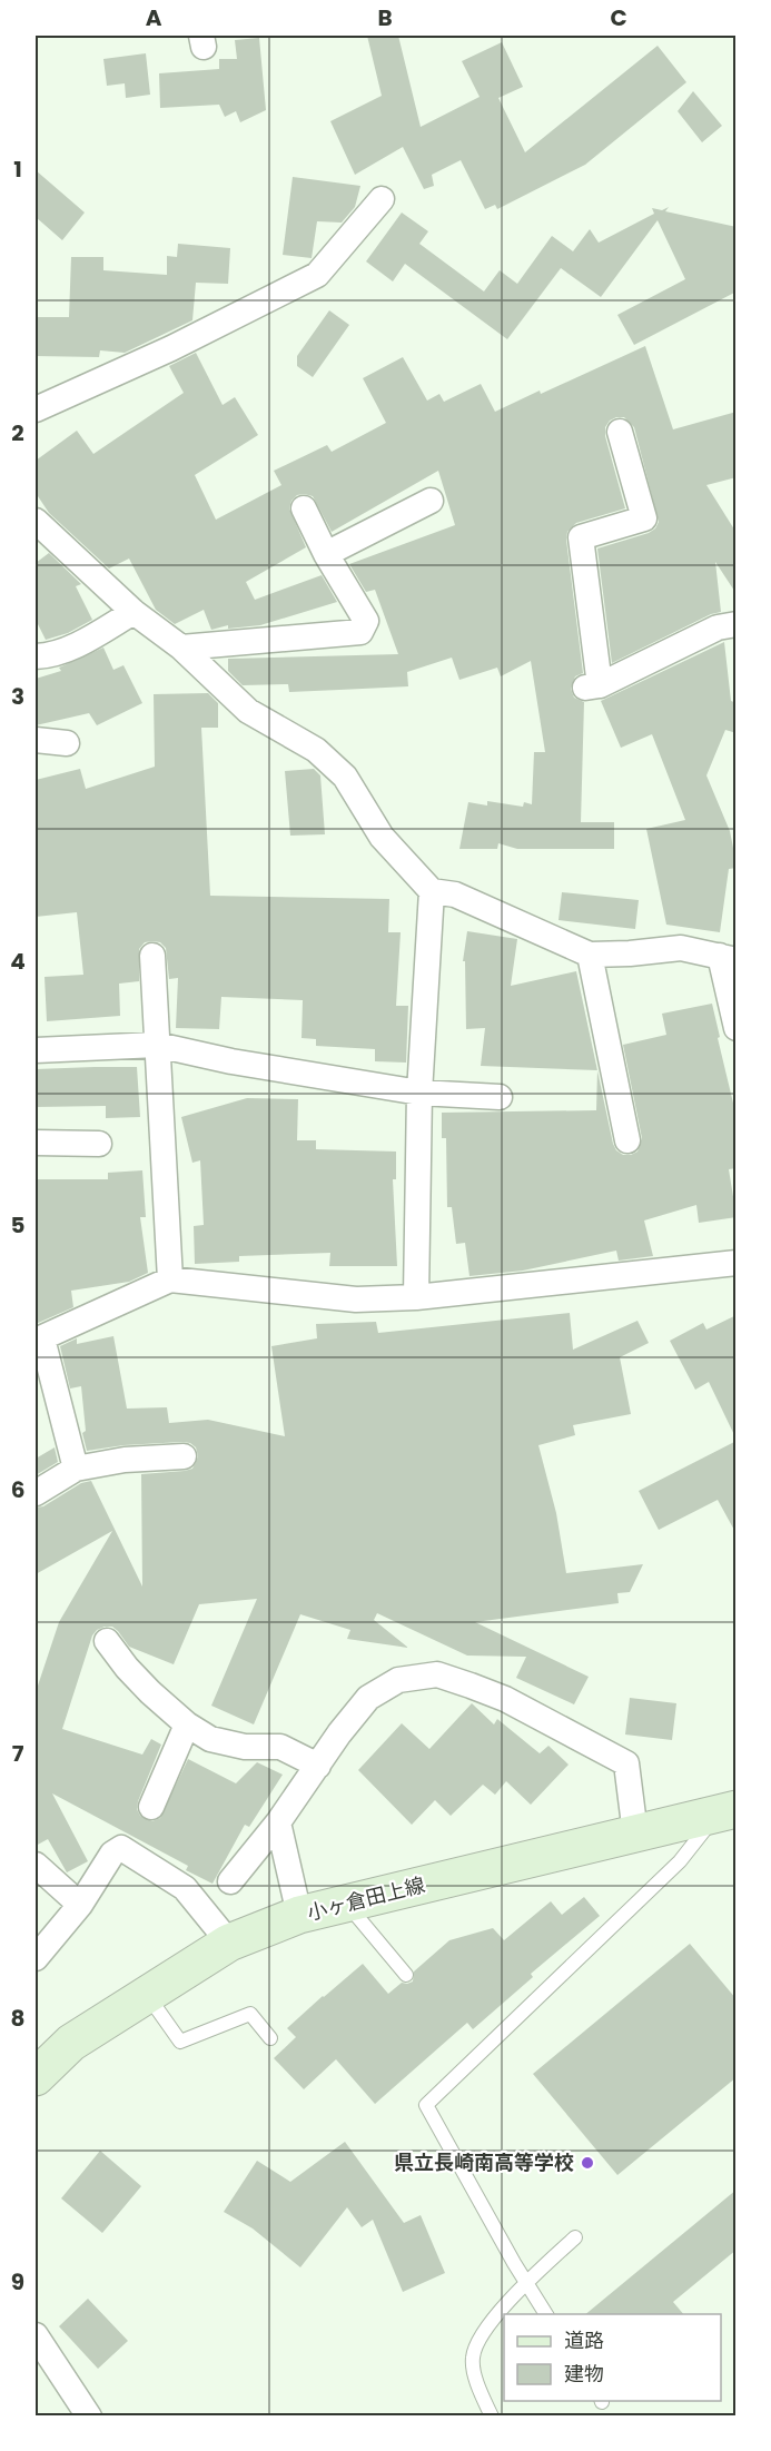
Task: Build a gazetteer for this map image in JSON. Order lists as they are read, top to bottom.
{
  "streets": {
    "main road": ["小ヶ倉田上線"]
  },
  "places": ["県立長崎南高等学校"],
  "legend": ["道路", "建物"],
  "grid": {
    "columns": ["A", "B", "C"],
    "rows": [
      "1",
      "2",
      "3",
      "4",
      "5",
      "6",
      "7",
      "8",
      "9"
    ]
  }
}
